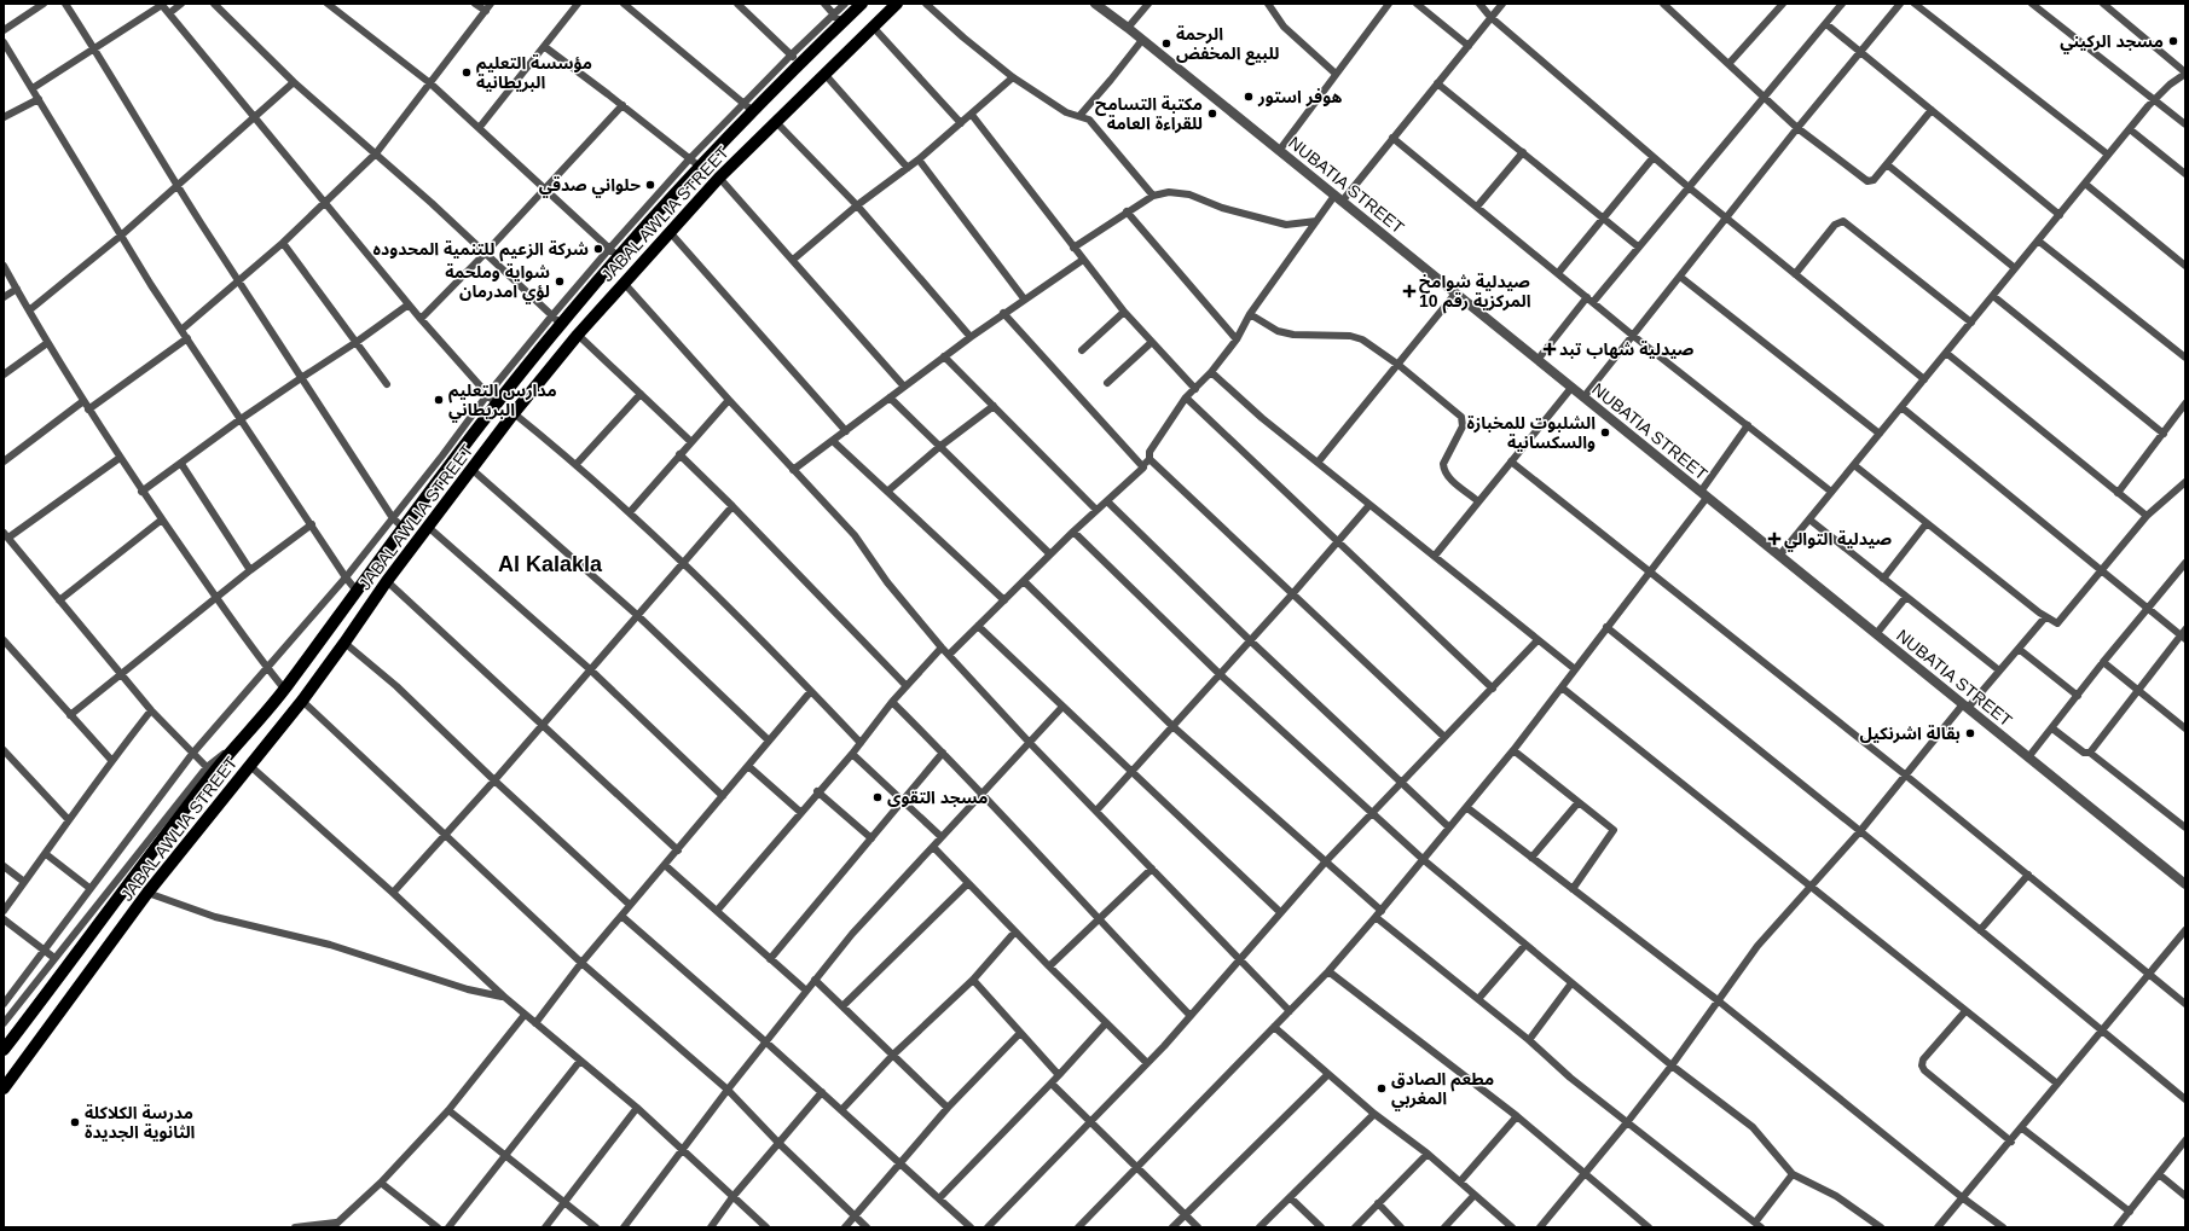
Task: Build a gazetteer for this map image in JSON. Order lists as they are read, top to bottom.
{
  "streets": {
    "main road": ["JABAL AWLIA STREET"],
    "street": ["NUBATIA STREET"]
  },
  "districts": ["Al Kalakla"],
  "places": {
    "other": [
      "مسجد الركيني",
      "الرحمة للبيع المخفض",
      "مؤسسة التعليم البريطانية",
      "هوفر استور",
      "مكتبة التسامح للقراءة العامة",
      "حلواني صدقي",
      "شركة الزعيم للتنمية المحدوده",
      "شواية وملحمة لؤي امدرمان",
      "مدارس التعليم البريطاني",
      "الشلبوت للمخبازة والسكسانية",
      "بقالة اشرنكيل",
      "مسجد التقوى",
      "مطعم الصادق المغربي",
      "مدرسة الكلاكلة الثانوية الجديدة"
    ],
    "health": ["صيدلية شوامخ المركزية رقم 10", "صيدلية شهاب تبد", "صيدلية التوالي"]
  }
}
